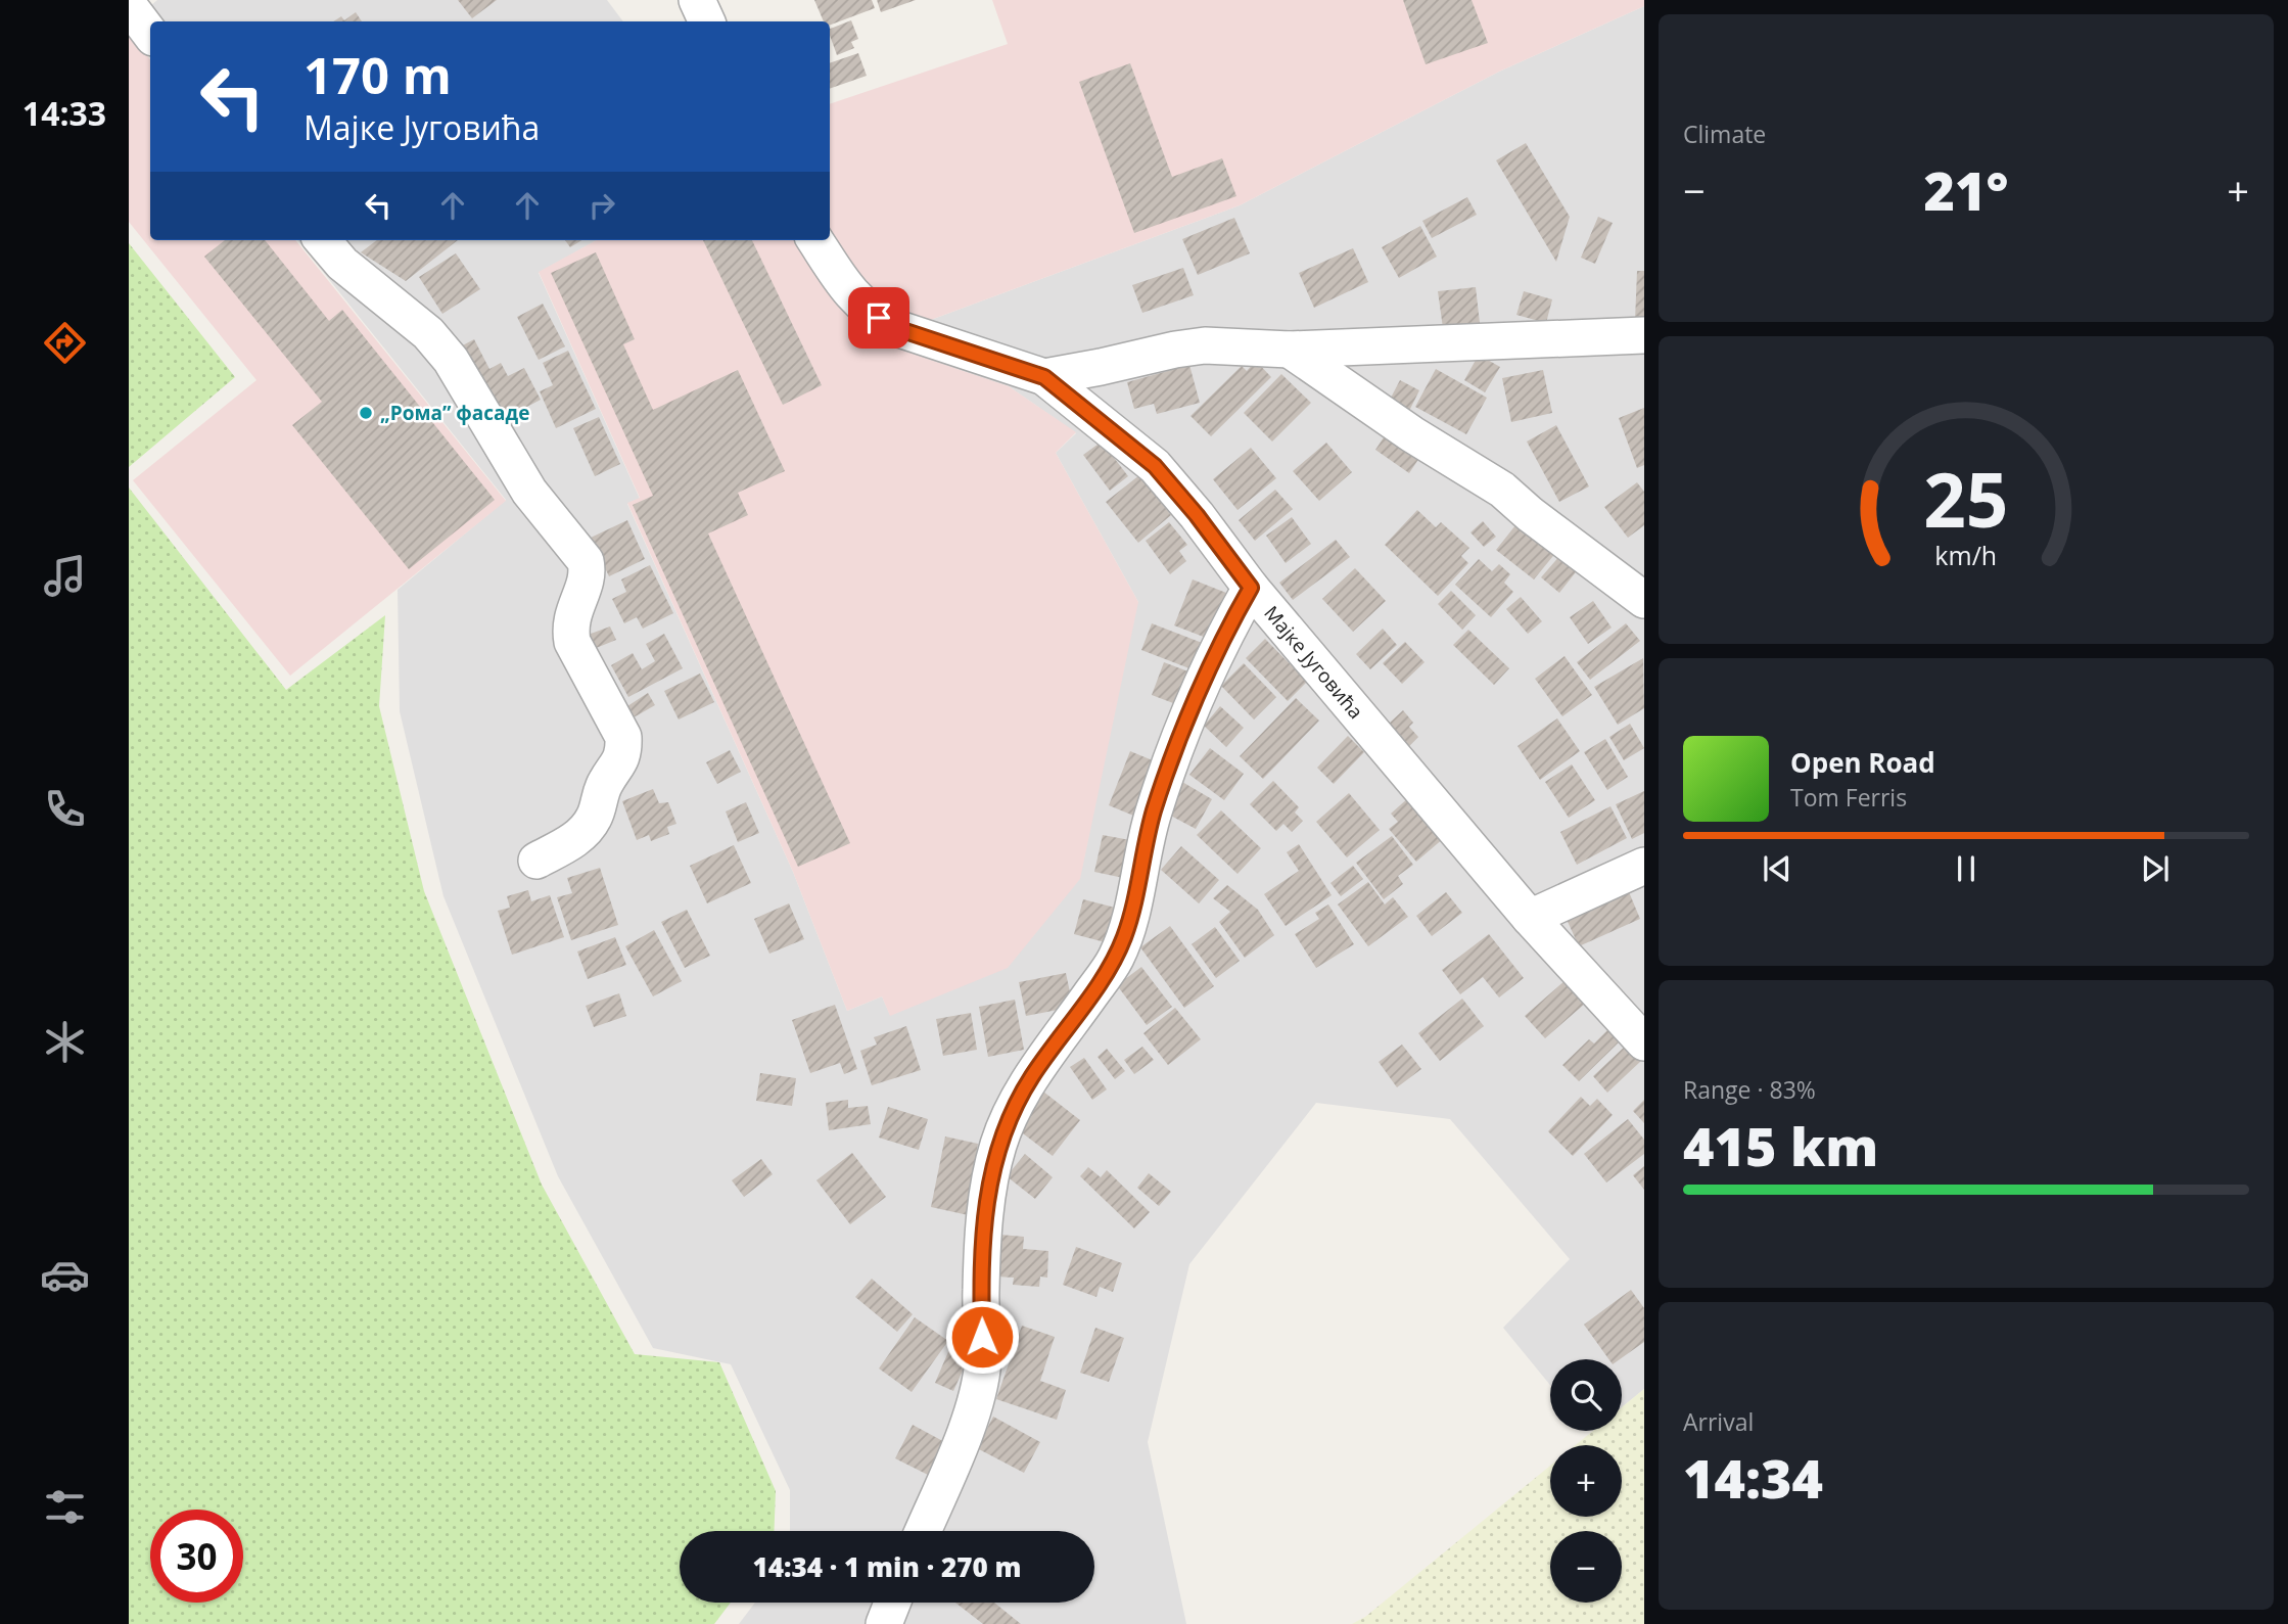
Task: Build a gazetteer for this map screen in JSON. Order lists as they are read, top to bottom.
{
  "streets": {
    "street": ["Мајке Југовића"]
  },
  "places": ["„Рома” фасаде"],
  "page": {
    "tabs": "14:33",
    "tile": [
      "Climate",
      ["Range · 83%", "415 km"],
      ["Arrival", "14:34"]
    ],
    "turn": ["170 m", "Мајке Југовића"],
    "heat": ["−", "21°", "+"],
    "song": ["Open Road", "Tom Ferris"],
    "map_buttons": ["+", "−"],
    "limit": "30",
    "trip": "14:34 · 1 min · 270 m",
    "gauge": ["25", "km/h"]
  }
}
